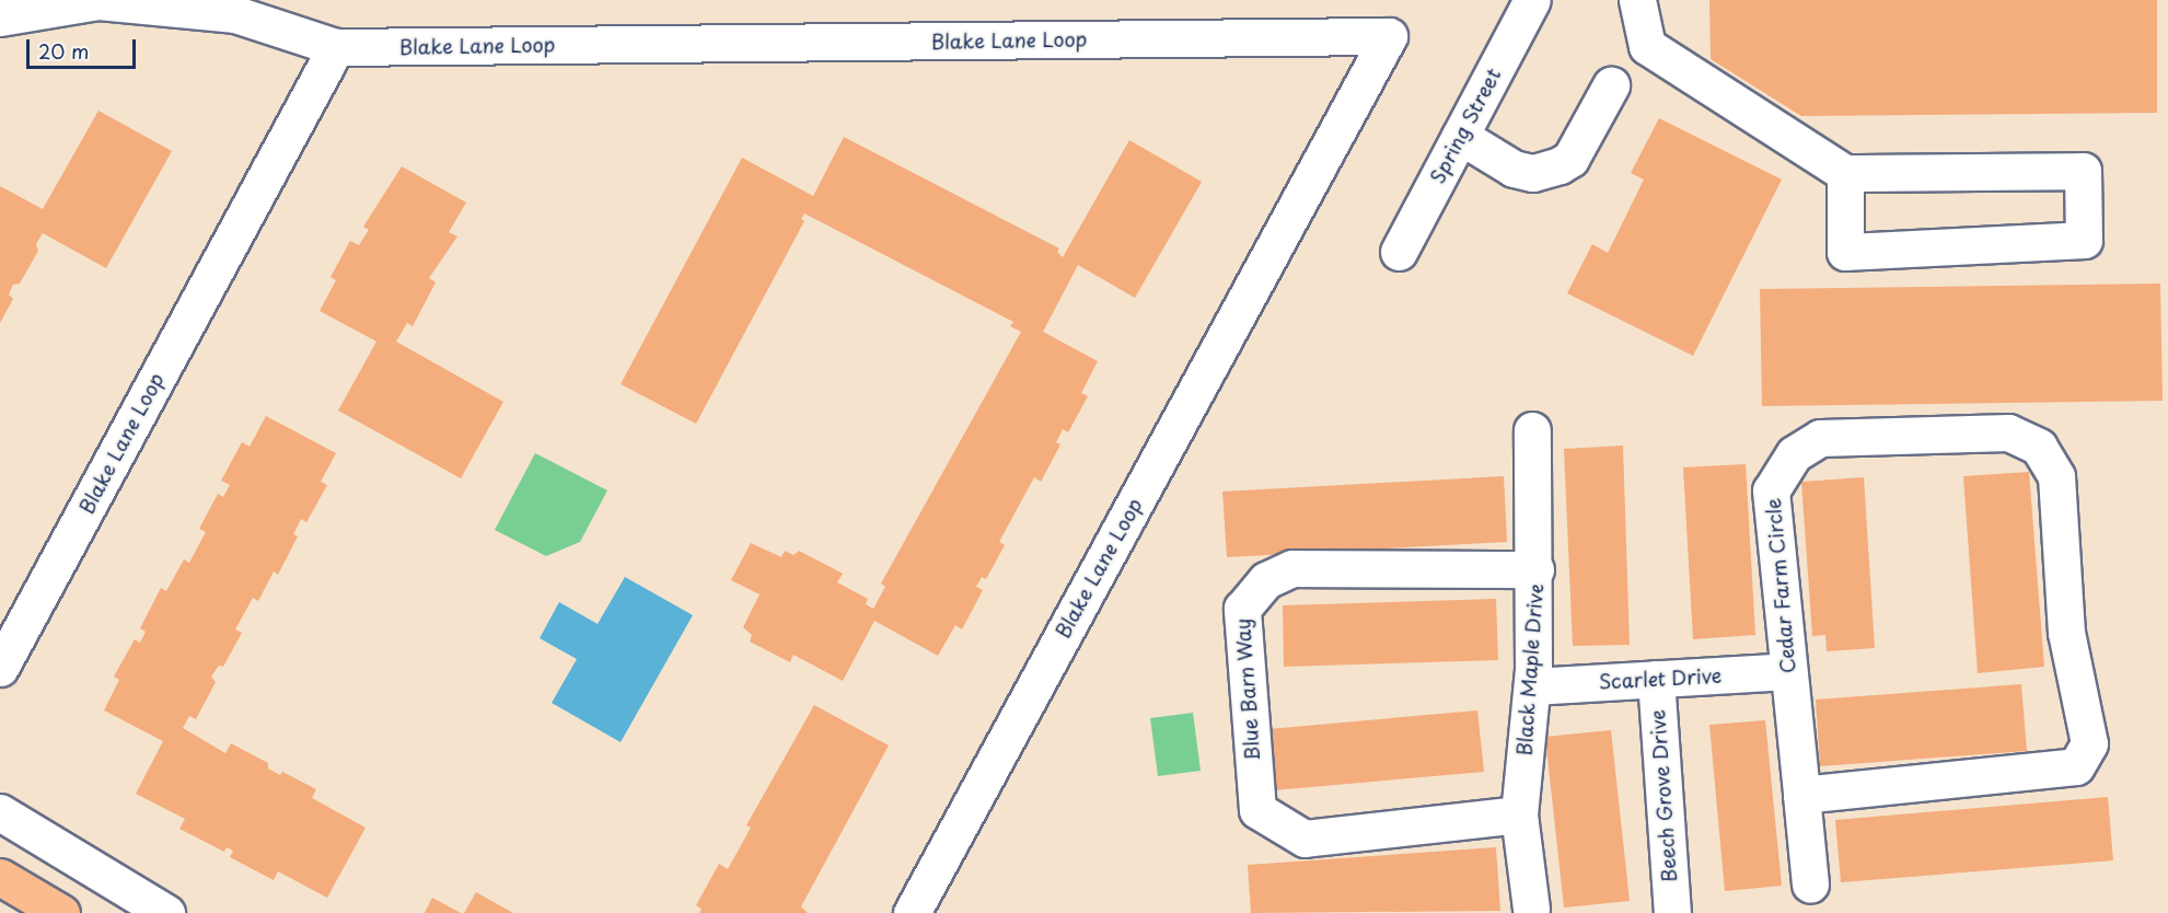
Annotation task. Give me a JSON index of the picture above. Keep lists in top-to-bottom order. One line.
{"streets":{"street":["Blake Lane Loop","Spring Street","Cedar Farm Circle","Black Maple Drive","Scarlet Drive","Blue Barn Way","Beech Grove Drive"]},"crossings":[["Cedar Farm Circle","Scarlet Drive"],["Black Maple Drive","Scarlet Drive"],["Black Maple Drive","Blue Barn Way"],["Scarlet Drive","Beech Grove Drive"]],"scale_bar":"20 m"}
